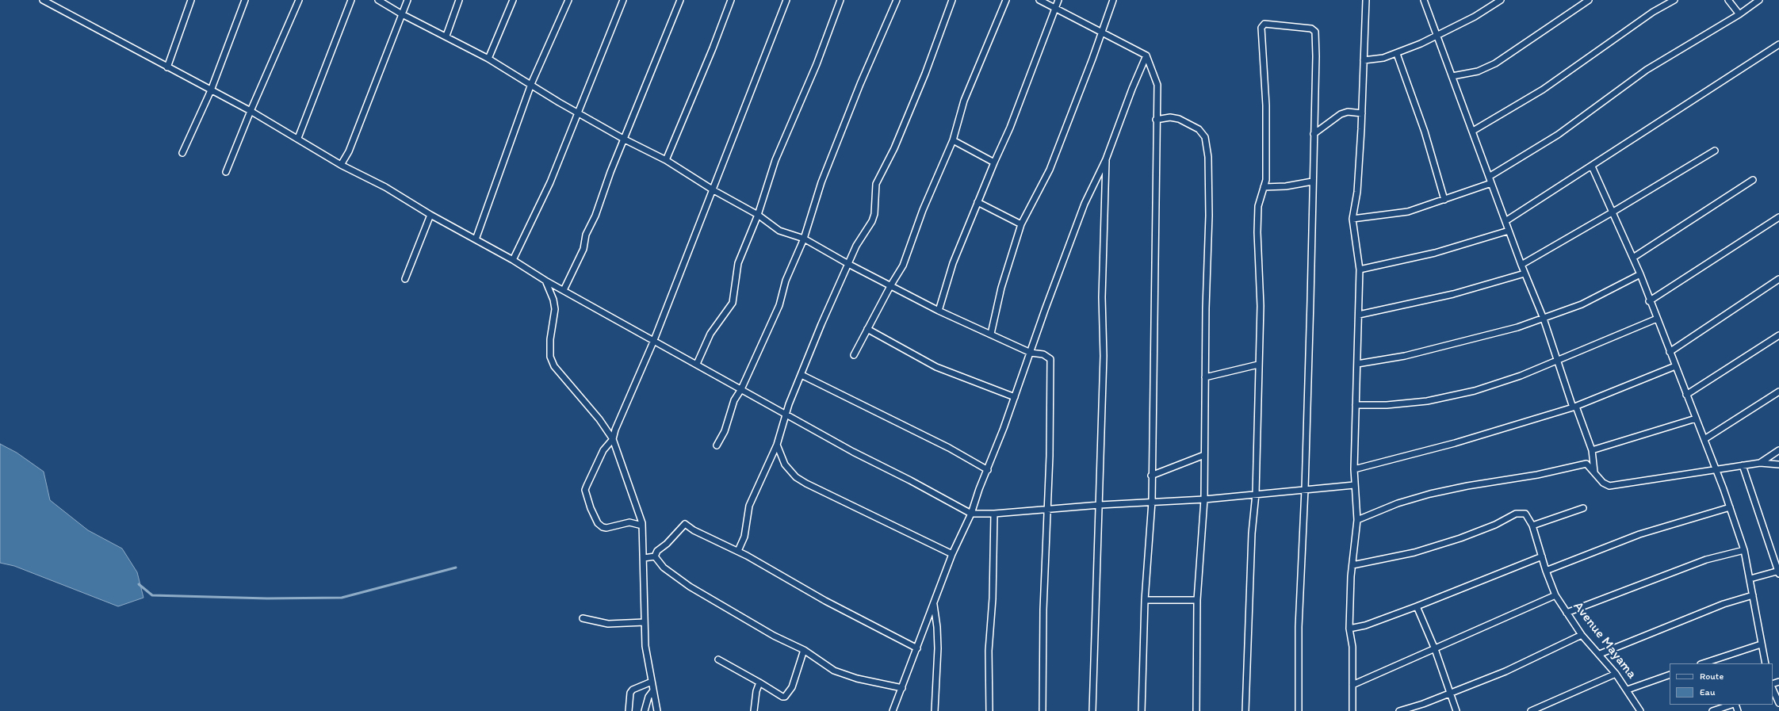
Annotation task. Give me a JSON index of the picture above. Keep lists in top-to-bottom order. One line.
{"streets":{"street":["Avenue Mayama"]},"legend":["Route","Eau"]}
